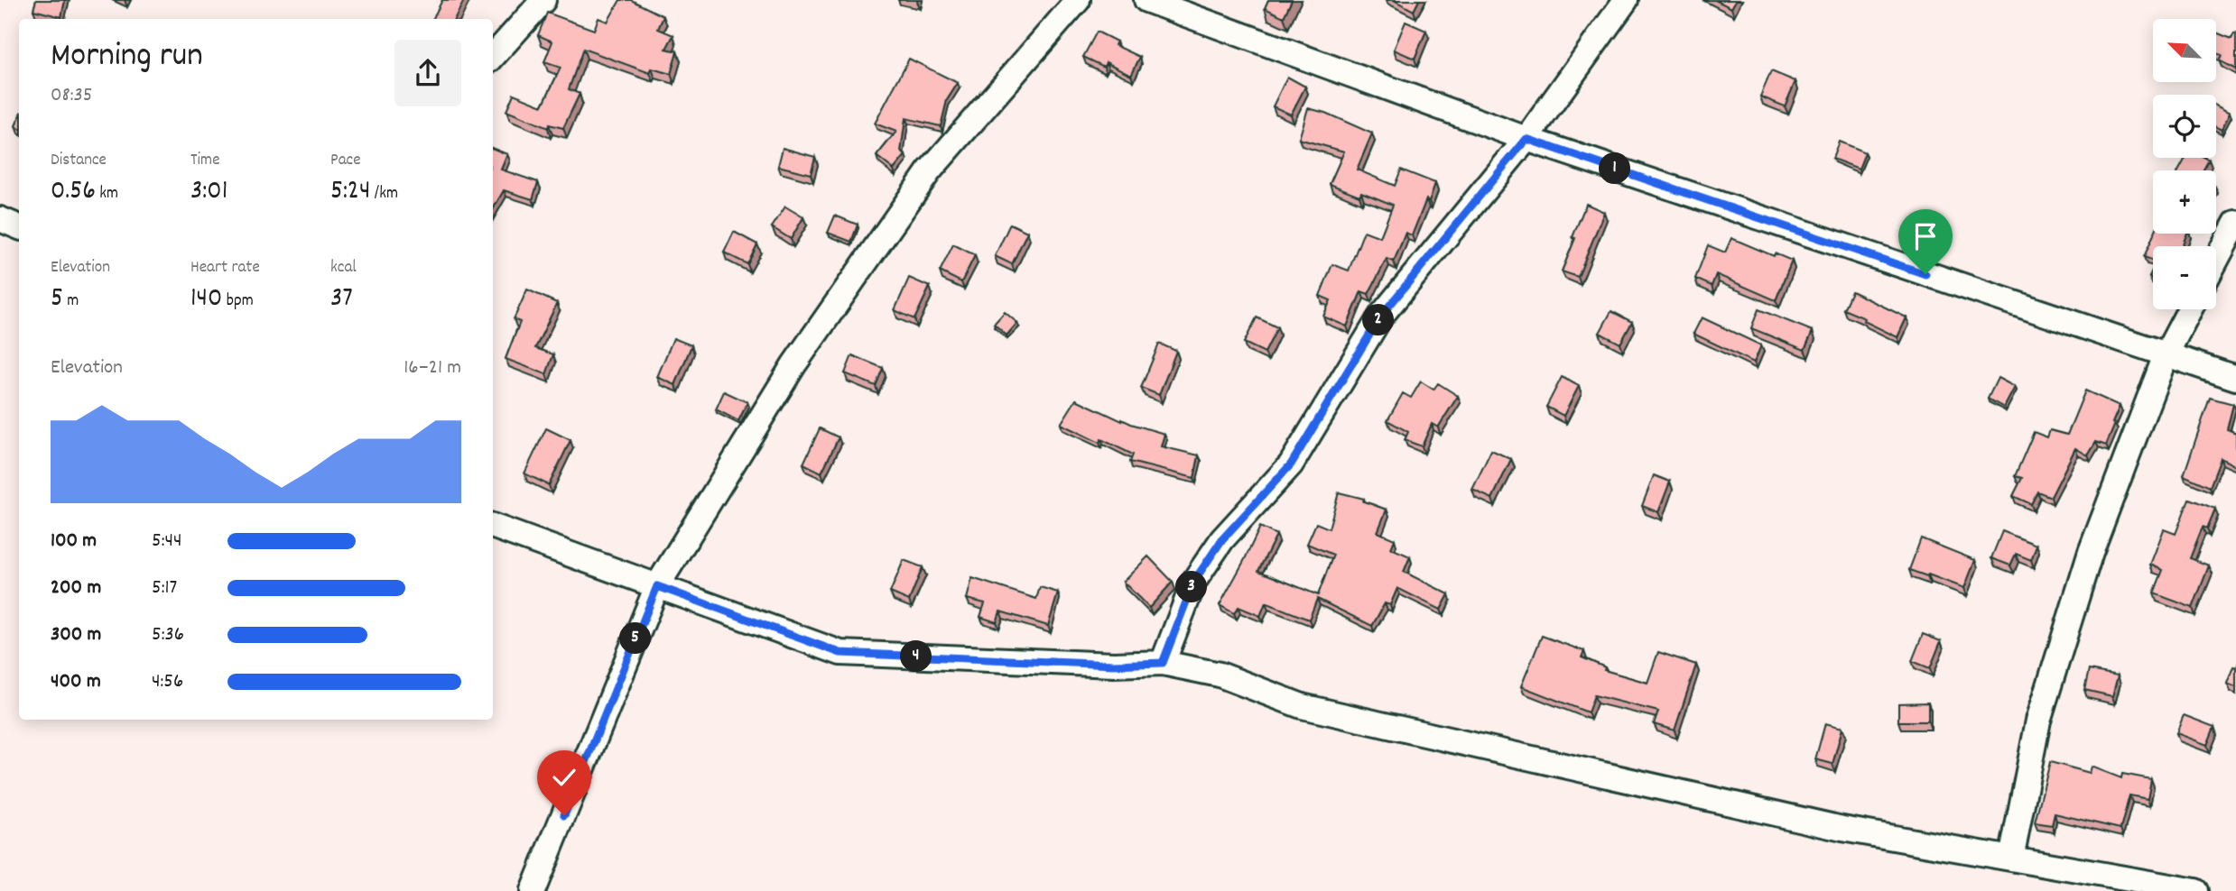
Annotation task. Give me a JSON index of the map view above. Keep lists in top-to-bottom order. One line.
{"north":"top left","page":{"map_buttons":["+","−"],"heading":["Morning run","08:35"],"stats":[["Distance","0.56 km"],["Time","3:01"],["Pace","5:24 /km"],["Elevation","5 m"],["Heart rate","140 bpm"],["kcal","37"]],"pins":["1","2","3","5","4"],"chart":["Elevation","16–21 m"],"list":[{"name":"100 m","note":"5:44"},{"name":"200 m","note":"5:17"},{"name":"300 m","note":"5:36"},{"name":"400 m","note":"4:56"}]}}
